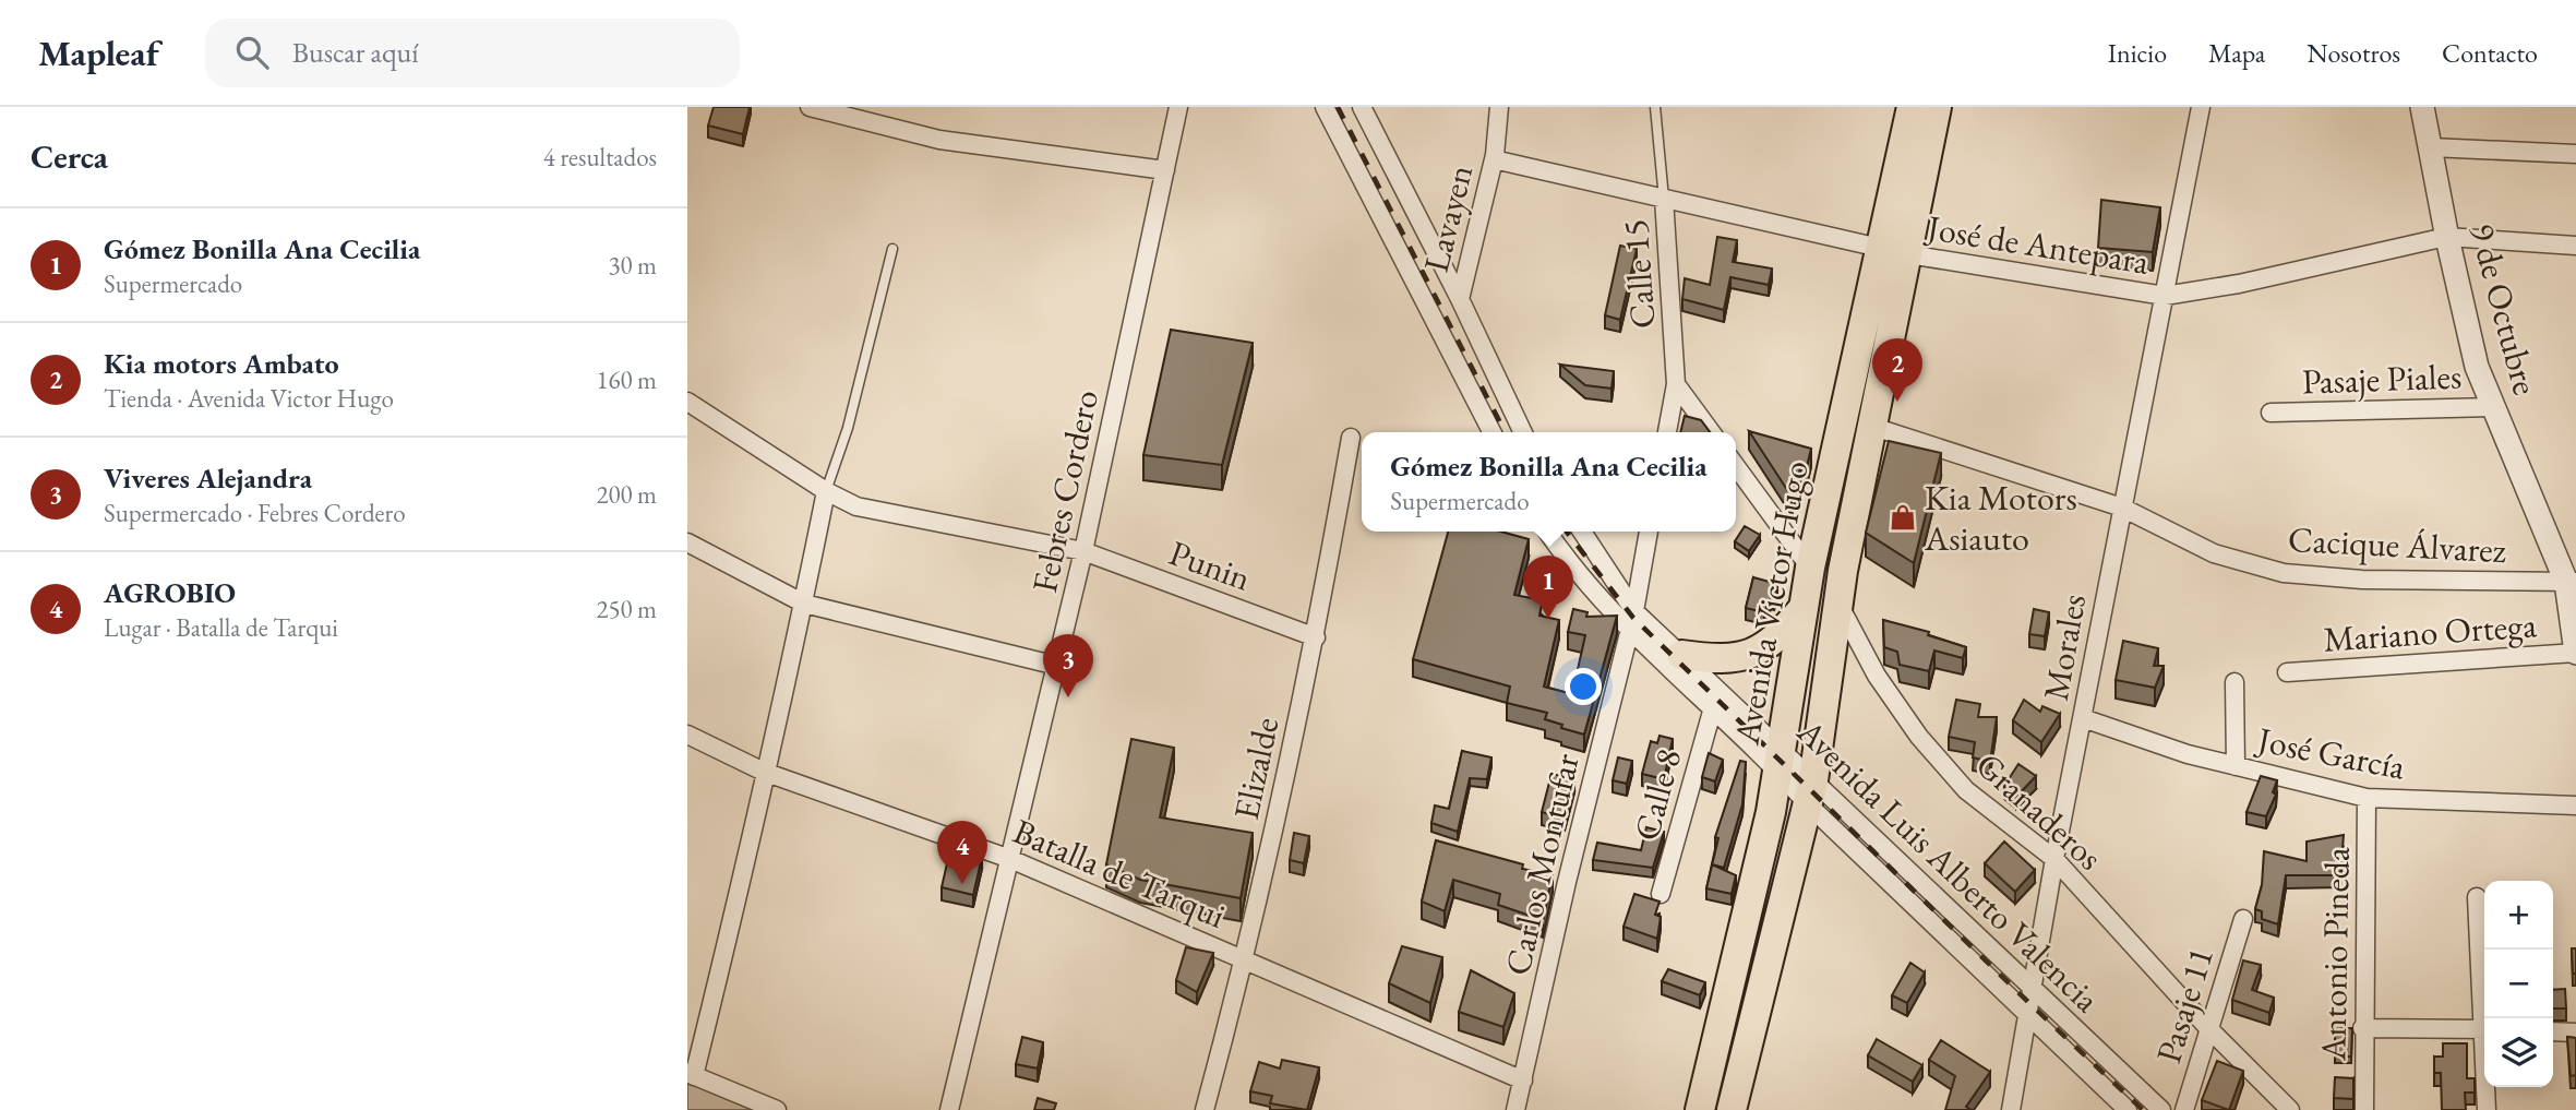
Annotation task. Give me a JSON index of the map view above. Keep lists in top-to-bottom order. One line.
{"streets":{"main road":["Avenida Victor Hugo"],"street":["Lavayen","José de Antepara","Calle 15","9 de Octubre","Pasaje Piales","Febres Cordero","Cacique Álvarez","Punin","Mariano Ortega","Morales","José García","Elizalde","Calle 8","Granaderos","Carlos Montufar","Avenida Luis Alberto Valencia","Batalla de Tarqui","Antonio Pineda","Pasaje 11"]},"crossings":[["Lavayen","José de Antepara"],["José de Antepara","Calle 15"],["José de Antepara","9 de Octubre"],["José de Antepara","Avenida Victor Hugo"],["José de Antepara","Morales"],["9 de Octubre","Pasaje Piales"],["9 de Octubre","Cacique Álvarez"],["9 de Octubre","Mariano Ortega"],["Febres Cordero","Punin"],["Febres Cordero","Batalla de Tarqui"],["Cacique Álvarez","Avenida Victor Hugo"],["Cacique Álvarez","Morales"],["Punin","Elizalde"],["Avenida Victor Hugo","Granaderos"],["Avenida Victor Hugo","Avenida Luis Alberto Valencia"],["Morales","José García"],["Morales","Granaderos"],["Morales","Avenida Luis Alberto Valencia"],["José García","Antonio Pineda"],["Elizalde","Batalla de Tarqui"],["Calle 8","Avenida Luis Alberto Valencia"],["Granaderos","Pasaje 11"],["Carlos Montufar","Avenida Luis Alberto Valencia"],["Carlos Montufar","Batalla de Tarqui"]],"places":{"shop":["Kia Motors Asiauto"]},"page":{"header":"Mapleaf","search":"Buscar aquí","nav":["Inicio","Mapa","Nosotros","Contacto"],"heading":["Cerca","4 resultados"],"list":[{"mark":"1","name":"Gómez Bonilla Ana Cecilia","note":"Supermercado","value":"30 m"},{"mark":"2","name":"Kia motors Ambato","note":"Tienda · Avenida Victor Hugo","value":"160 m"},{"mark":"3","name":"Viveres Alejandra","note":"Supermercado · Febres Cordero","value":"200 m"},{"mark":"4","name":"AGROBIO","note":"Lugar · Batalla de Tarqui","value":"250 m"}],"pins":["2","1","3","4"],"popup":["Gómez Bonilla Ana Cecilia","Supermercado"],"map_buttons":["+","−"]}}
